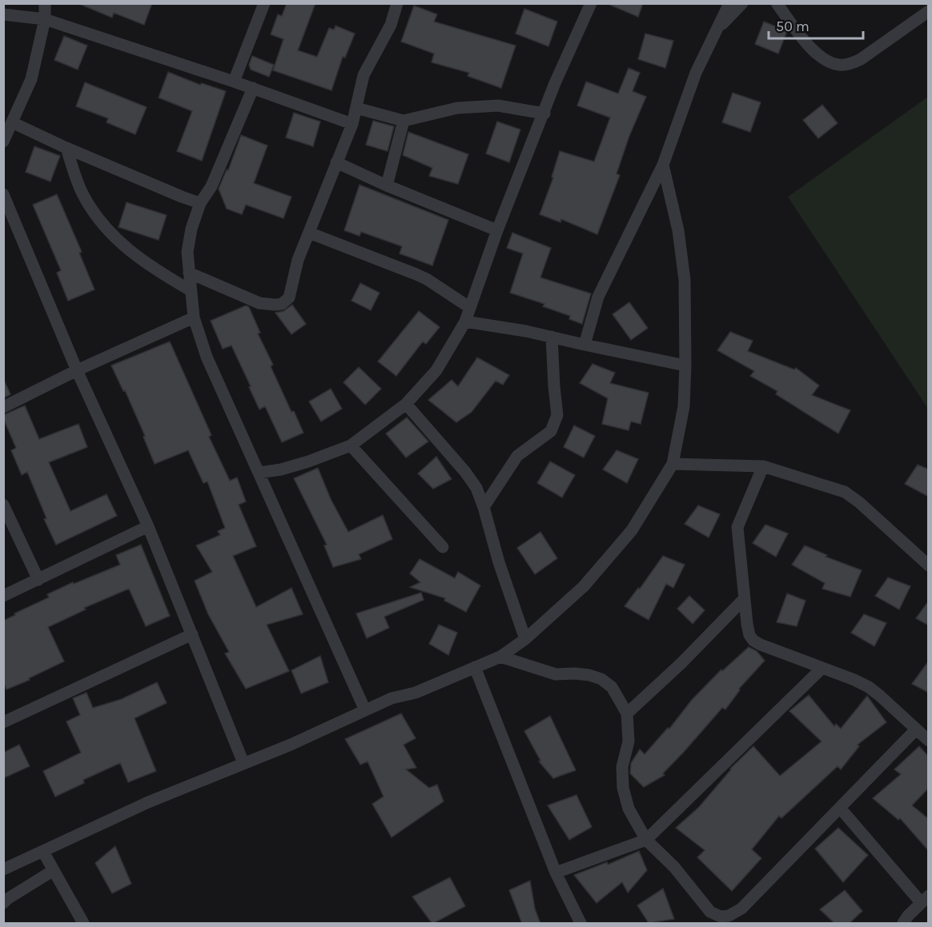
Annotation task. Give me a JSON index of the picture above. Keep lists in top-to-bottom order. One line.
{"scale_bar":"50 m"}
